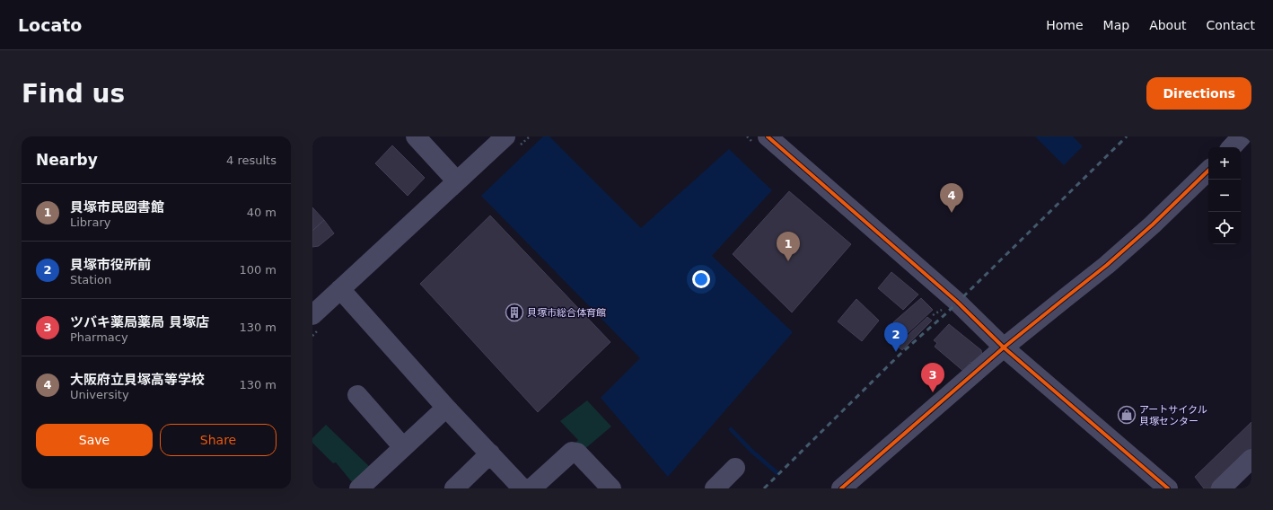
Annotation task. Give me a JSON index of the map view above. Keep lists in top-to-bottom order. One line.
{"places":{"building":["貝塚市総合体育館"],"shop":["アートサイクル 貝塚センター"]},"page":{"header":"Locato","nav":["Home","Map","About","Contact"],"buttons":["Directions",["Save","Share"]],"title":"Find us","heading":["Nearby","4 results"],"map_buttons":["+","−"],"list":[{"mark":"1","name":"貝塚市民図書館","note":"Library","value":"40 m"},{"mark":"2","name":"貝塚市役所前","note":"Station","value":"100 m"},{"mark":"3","name":"ツバキ薬局薬局 貝塚店","note":"Pharmacy","value":"130 m"},{"mark":"4","name":"大阪府立貝塚高等学校","note":"University","value":"130 m"}],"pins":["4","1","2","3"]}}
